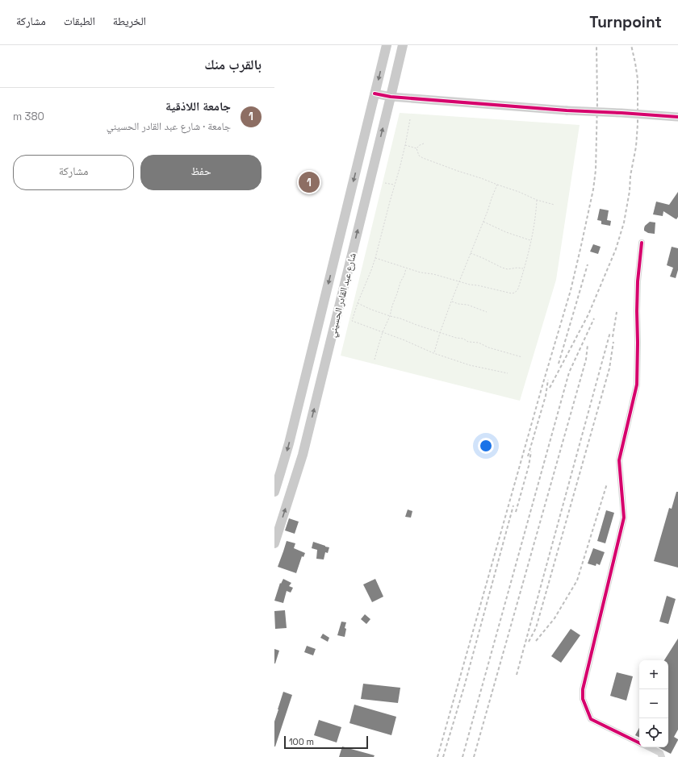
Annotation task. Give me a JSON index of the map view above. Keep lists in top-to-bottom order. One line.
{"streets":{"main road":["شارع عبد القادر الحسيني"]},"scale_bar":"100 m","page":{"header":"Turnpoint","nav":["الخريطة","الطبقات","مشاركة"],"heading":"بالقرب منك","list":[{"mark":"1","name":"جامعة اللاذقية","note":"جامعة · شارع عبد القادر الحسيني","value":"380 m"}],"buttons":["حفظ","مشاركة"],"pins":"1","map_buttons":["+","−"],"scale":"100 m"}}
